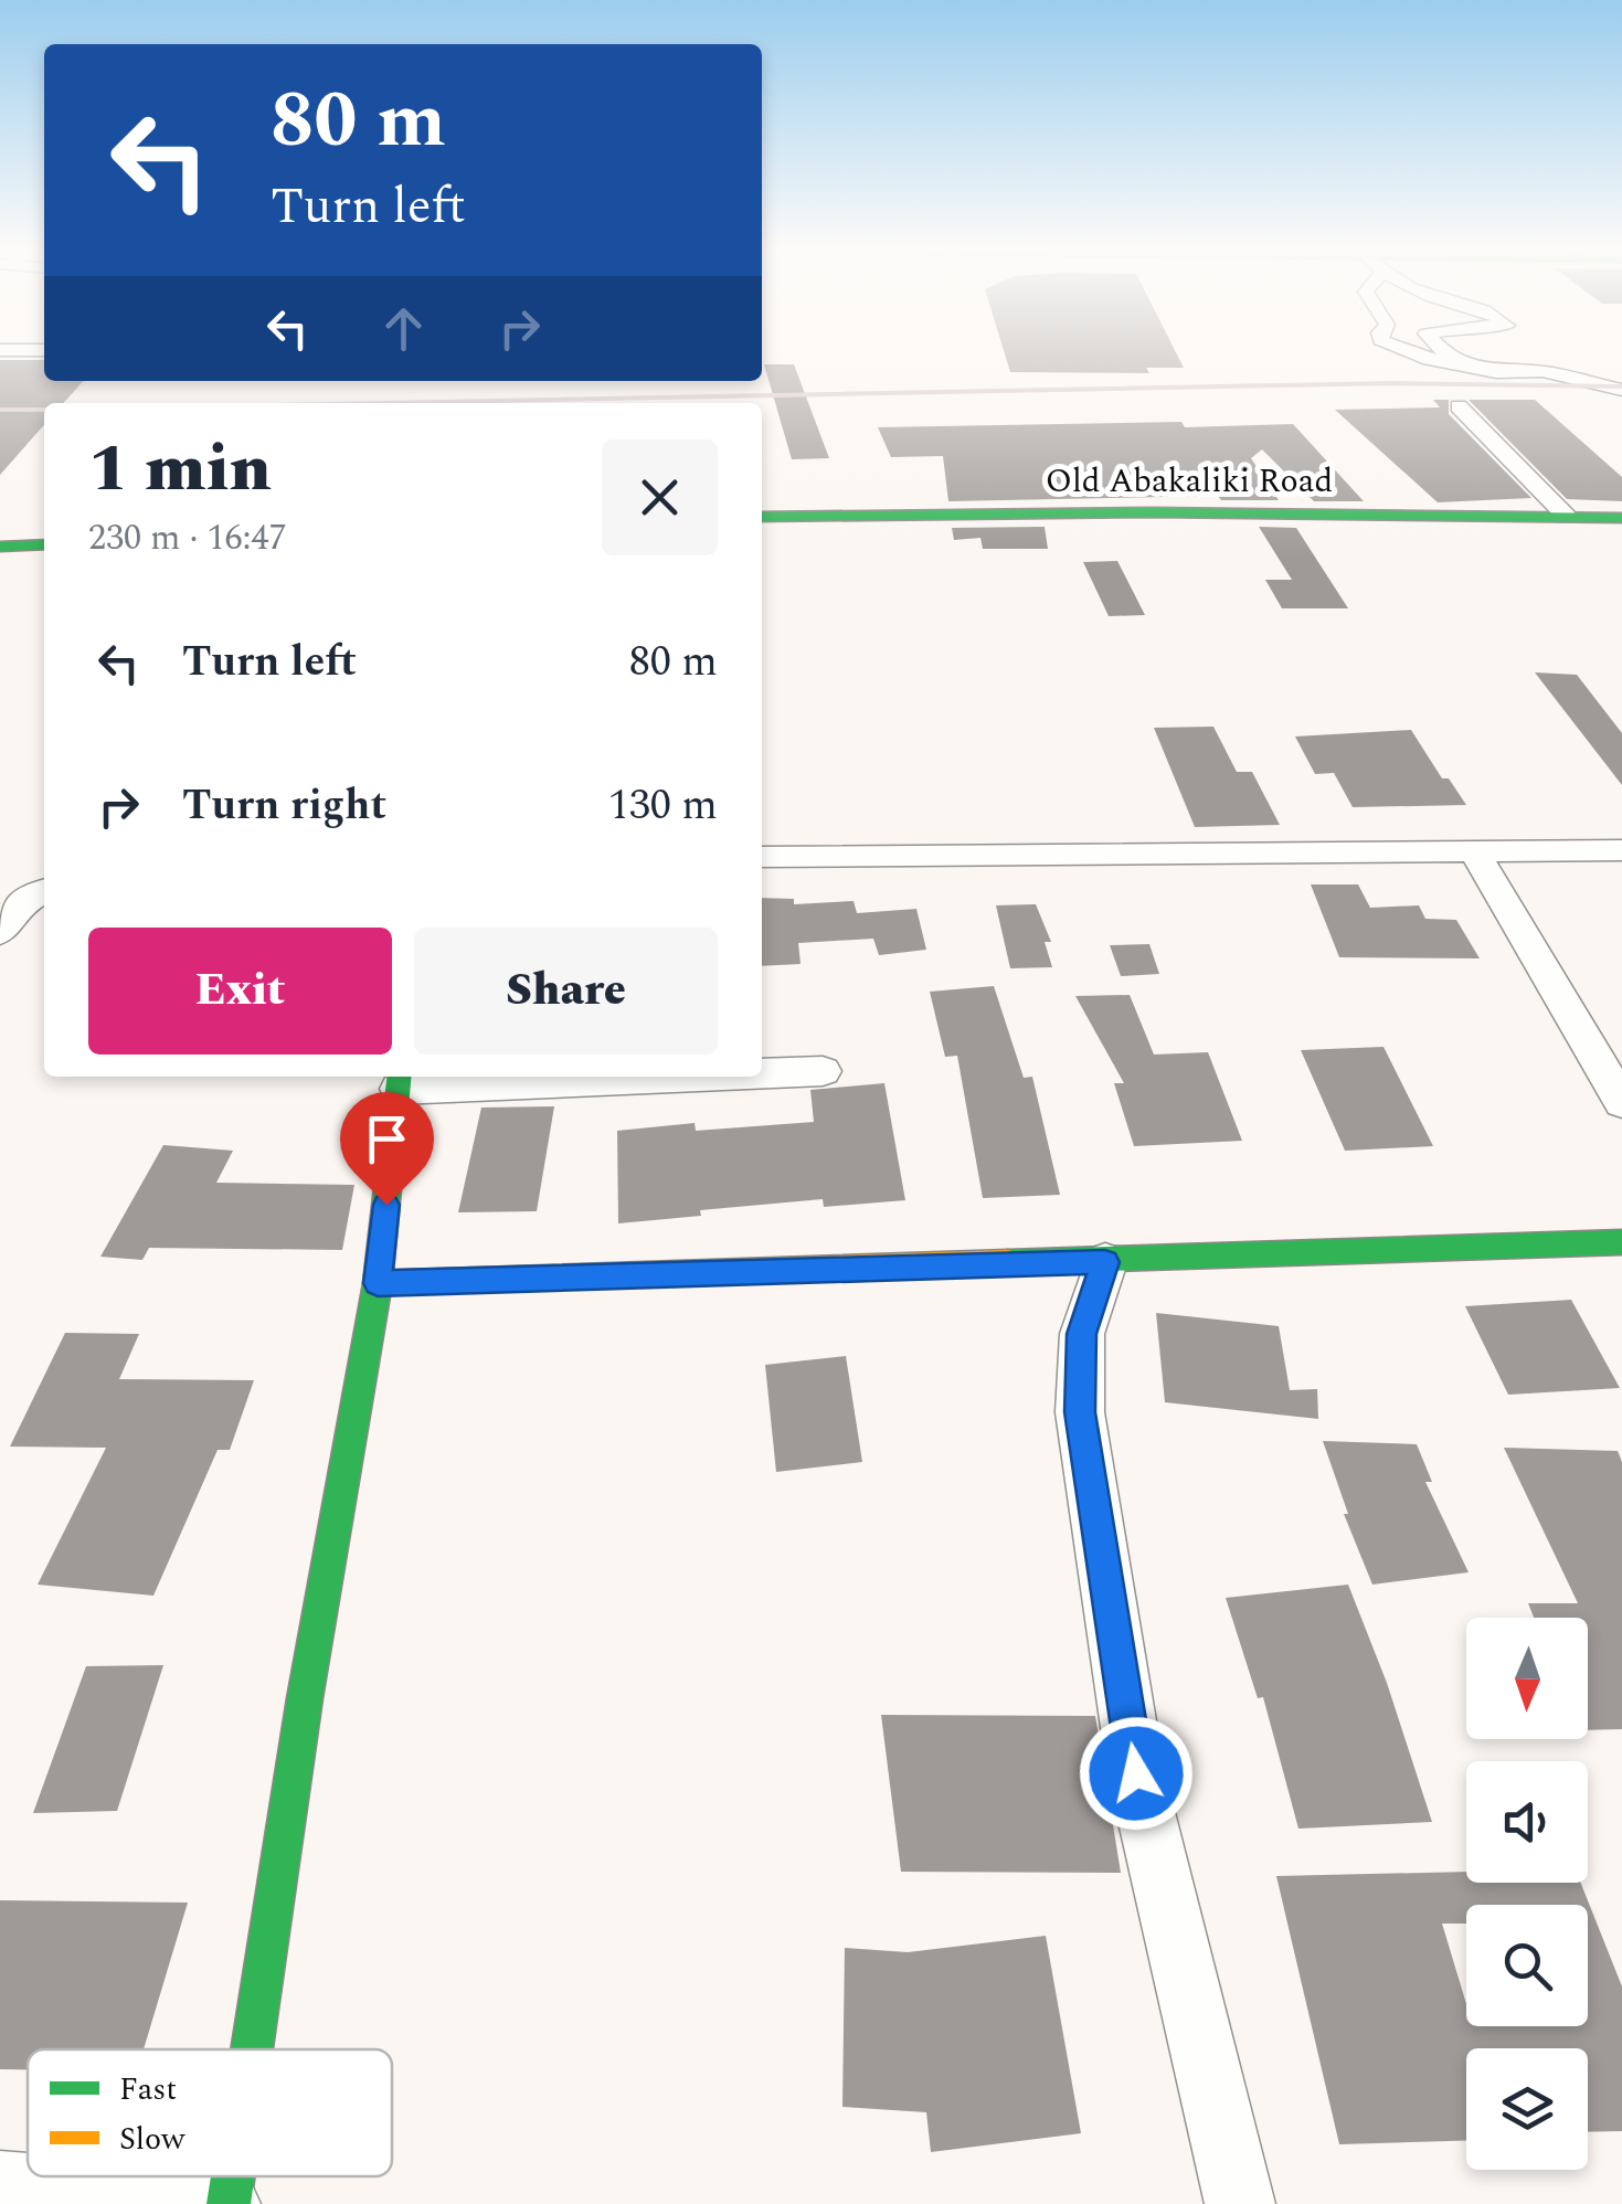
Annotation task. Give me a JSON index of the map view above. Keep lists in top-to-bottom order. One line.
{"streets":{"main road":["Old Abakaliki Road"]},"legend":["Fast","Slow"],"north":"bottom","page":{"turn":["80 m","Turn left"],"heading":["1 min","230 m · 16:47"],"list":[{"name":"Turn left","value":"80 m"},{"name":"Turn right","value":"130 m"}],"buttons":["Exit","Share"]}}
